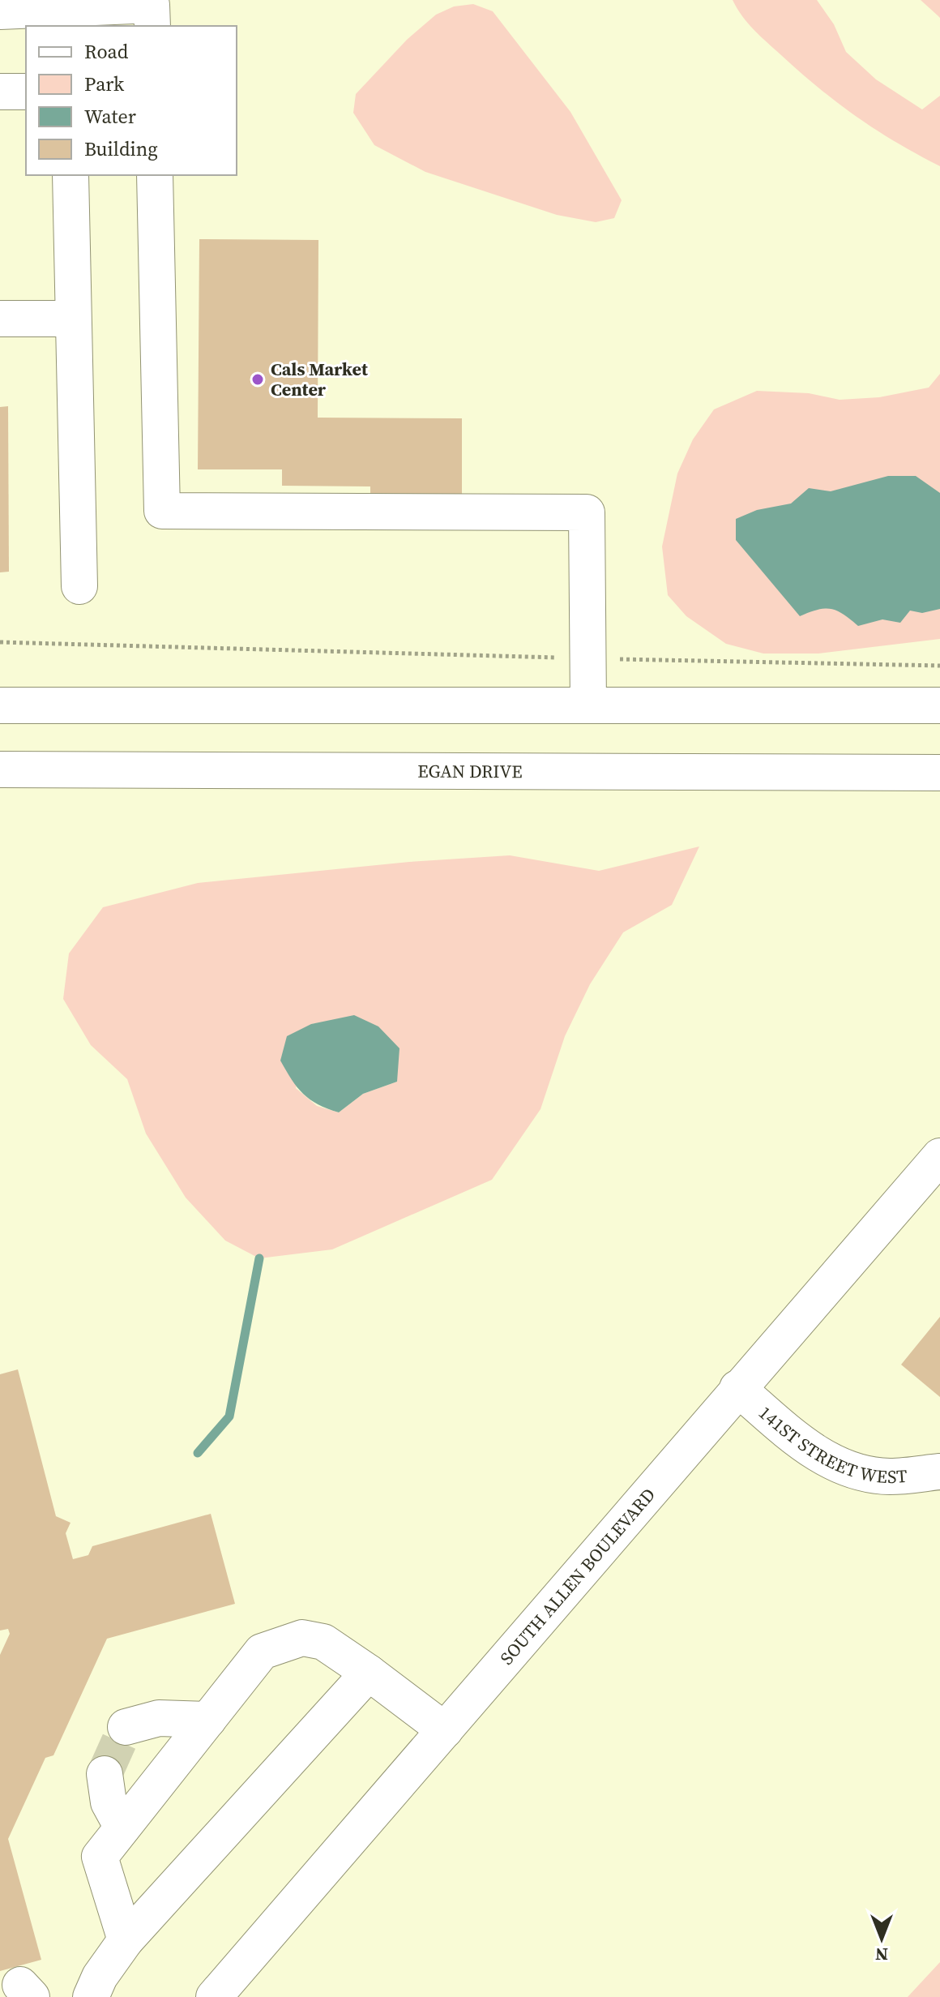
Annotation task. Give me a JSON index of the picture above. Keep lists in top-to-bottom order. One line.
{"streets":{"main road":["EGAN DRIVE","141ST STREET WEST","SOUTH ALLEN BOULEVARD"]},"crossings":[["141ST STREET WEST","SOUTH ALLEN BOULEVARD"]],"places":["Cals Market Center"],"legend":["Road","Park","Water","Building"],"north":"bottom"}
